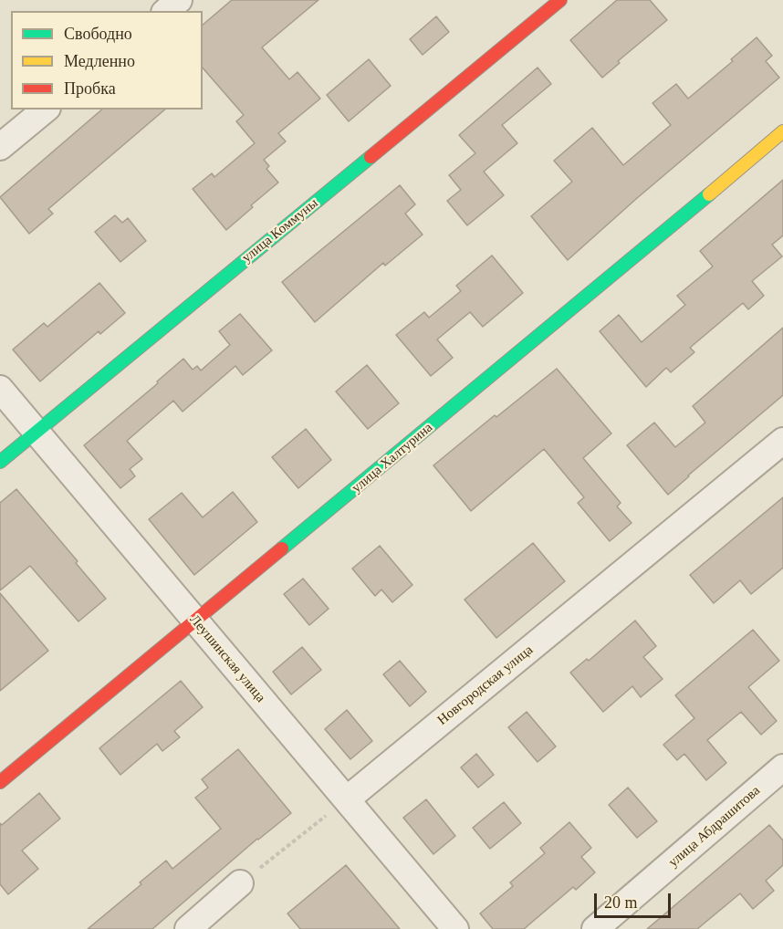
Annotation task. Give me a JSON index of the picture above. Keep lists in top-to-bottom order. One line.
{"streets":{"street":["улица Коммуны","улица Халтурина","Леушинская улица","Новгородская улица","улица Абдрашитова"]},"crossings":[["улица Коммуны","Леушинская улица"],["улица Халтурина","Леушинская улица"],["Леушинская улица","Новгородская улица"]],"legend":["Свободно","Медленно","Пробка"],"scale_bar":"20 m"}
